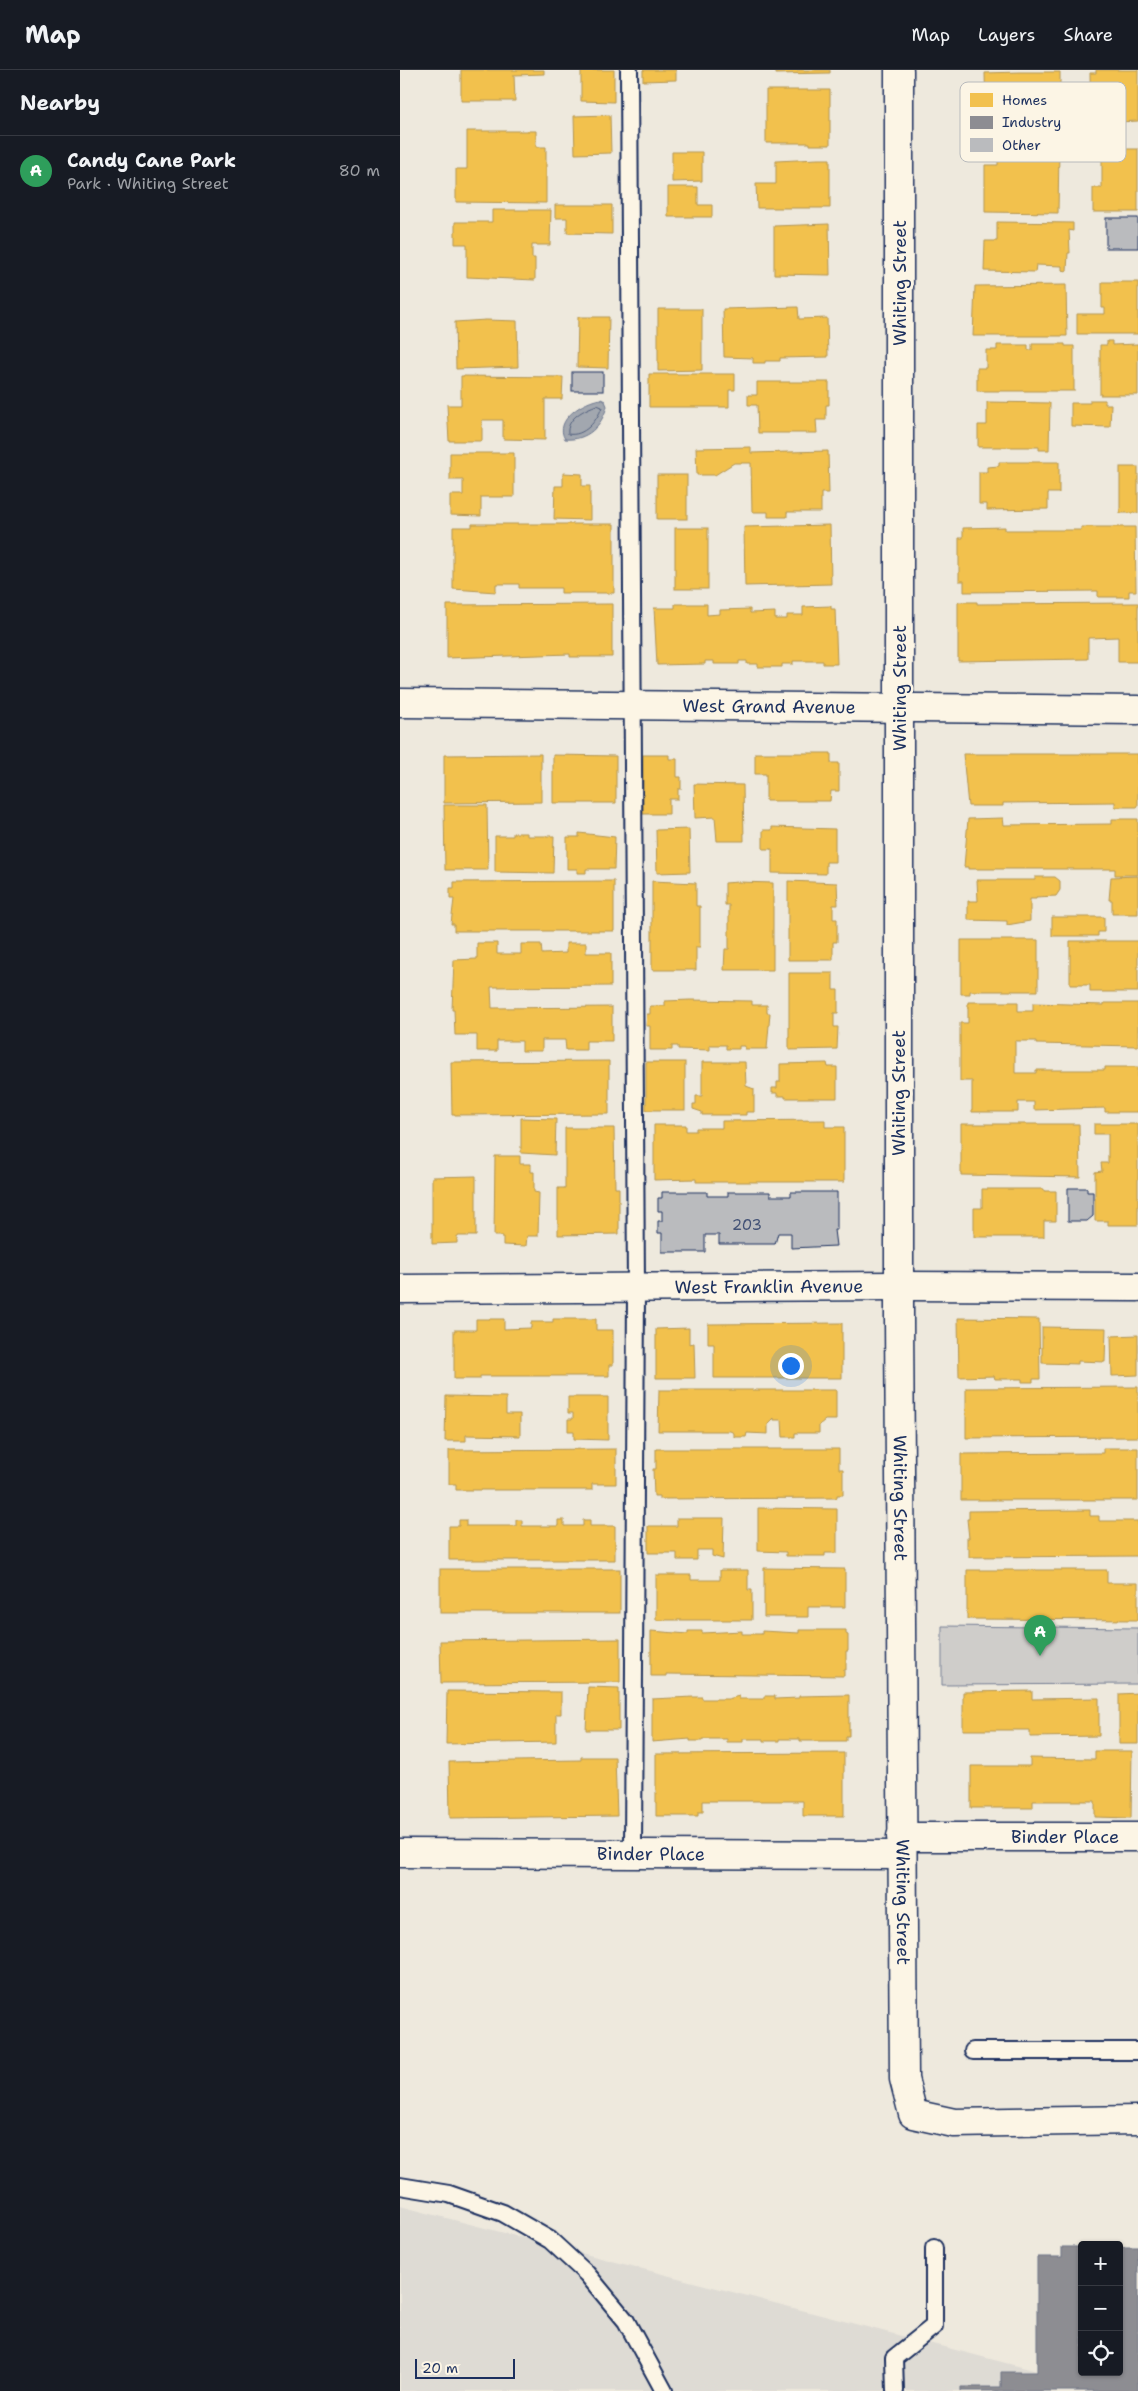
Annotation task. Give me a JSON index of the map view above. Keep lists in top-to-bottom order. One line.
{"streets":{"street":["Whiting Street","West Grand Avenue","West Franklin Avenue","Binder Place"]},"crossings":[["Whiting Street","West Grand Avenue"],["Whiting Street","West Franklin Avenue"],["Whiting Street","Binder Place"]],"house_numbers":["203"],"legend":["Homes","Industry","Other"],"scale_bar":"20 m","page":{"header":"Map","nav":["Map","Layers","Share"],"heading":"Nearby","list":[{"mark":"A","name":"Candy Cane Park","note":"Park · Whiting Street","value":"80 m"}],"pins":"A","map_buttons":["+","−"],"scale":"20 m"}}
